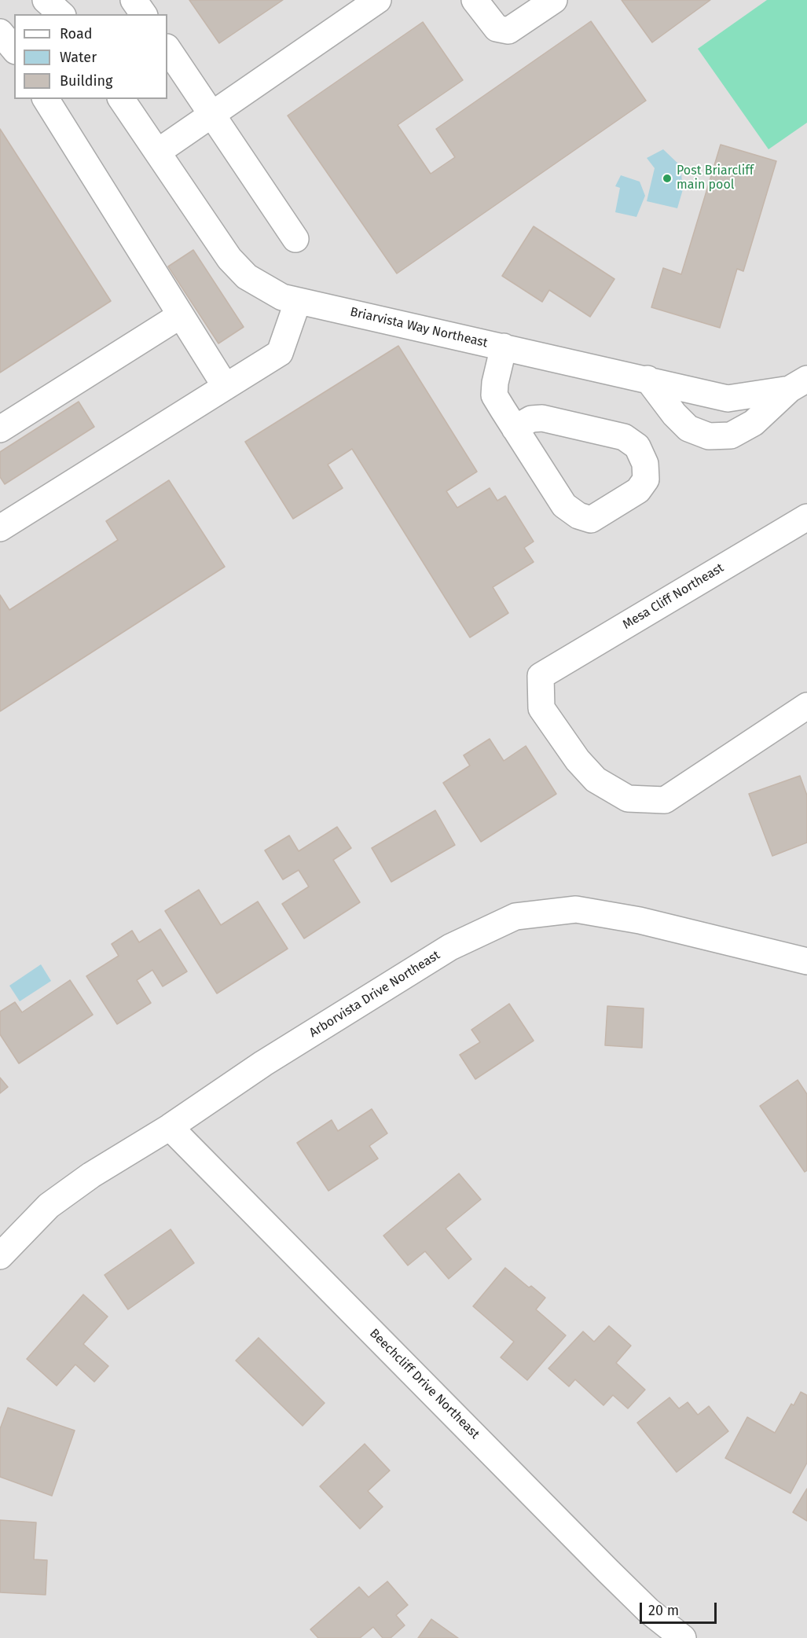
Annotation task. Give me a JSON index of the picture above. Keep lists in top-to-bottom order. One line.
{"streets":{"street":["Briarvista Way Northeast","Mesa Cliff Northeast","Arborvista Drive Northeast","Beechcliff Drive Northeast"]},"crossings":[["Arborvista Drive Northeast","Beechcliff Drive Northeast"]],"places":["Post Briarcliff main pool"],"legend":["Road","Water","Building"],"scale_bar":"20 m"}
